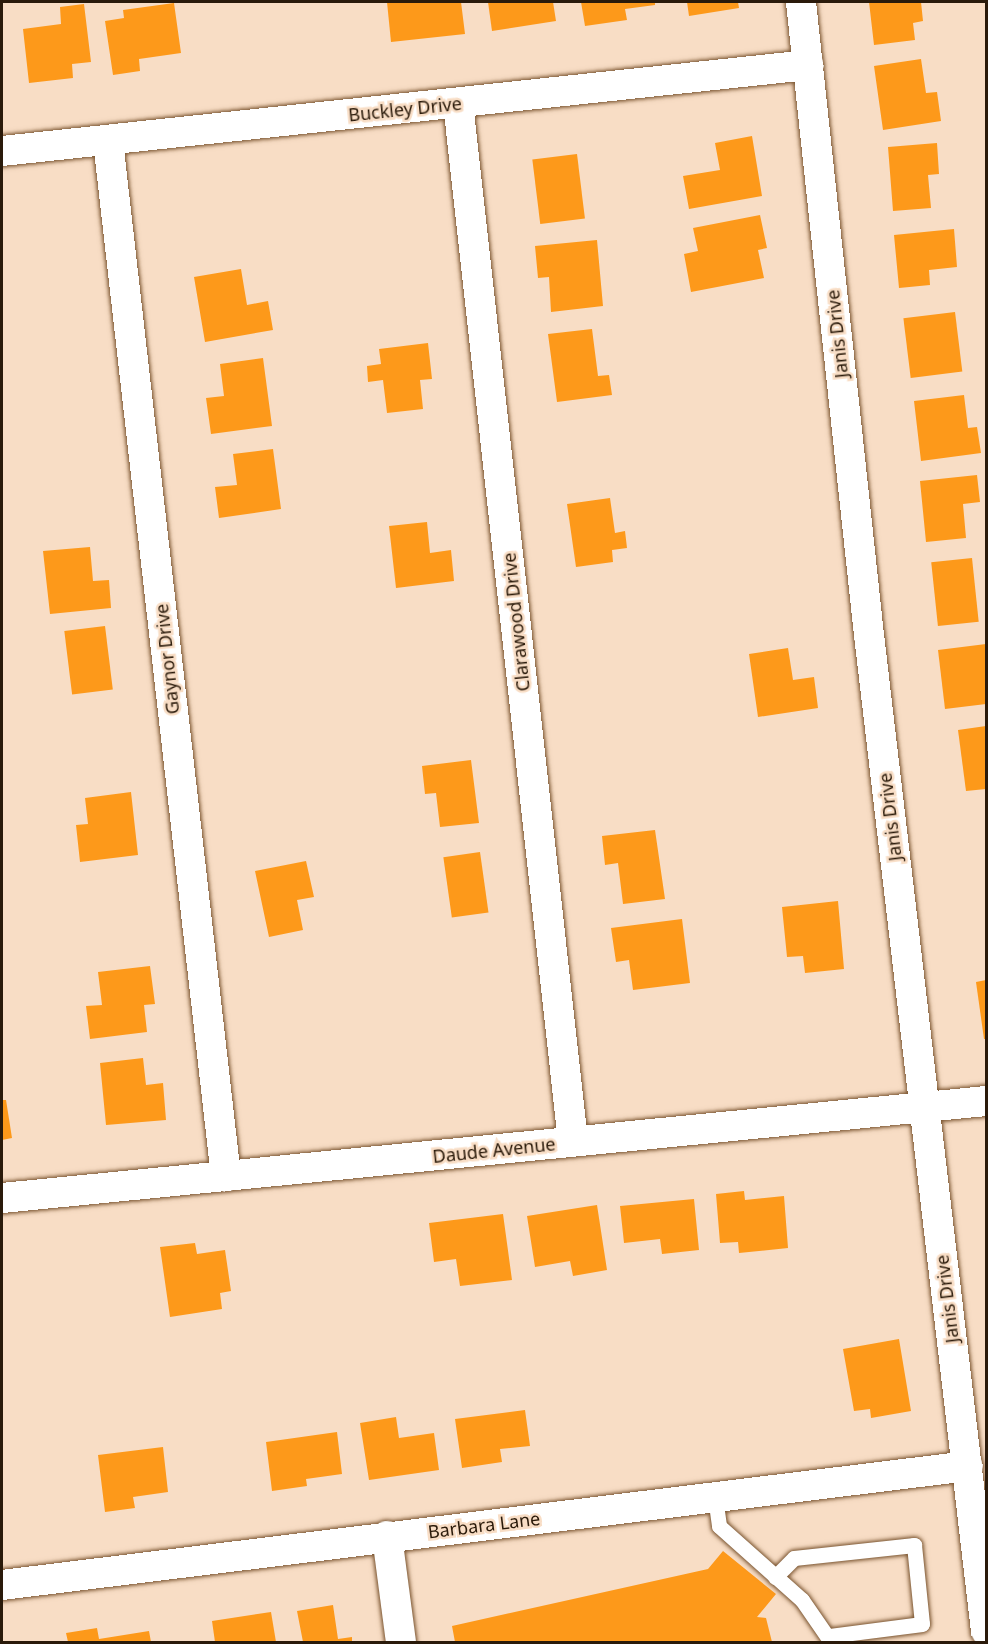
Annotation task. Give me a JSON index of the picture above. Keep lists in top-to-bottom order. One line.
{"streets":{"street":["Buckley Drive","Janis Drive","Clarawood Drive","Gaynor Drive","Daude Avenue","Barbara Lane"]},"crossings":[["Buckley Drive","Janis Drive"],["Buckley Drive","Clarawood Drive"],["Buckley Drive","Gaynor Drive"],["Janis Drive","Daude Avenue"],["Janis Drive","Barbara Lane"],["Clarawood Drive","Daude Avenue"],["Gaynor Drive","Daude Avenue"]]}
